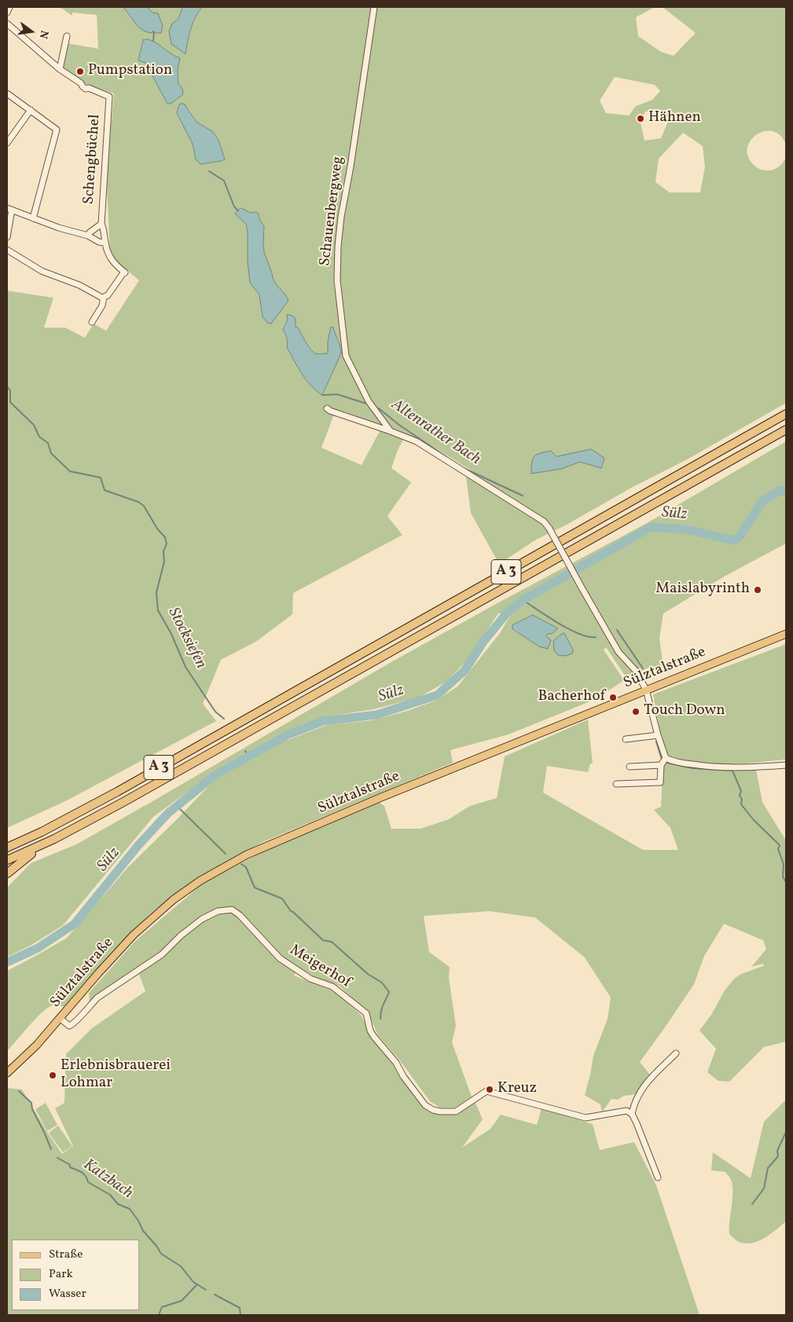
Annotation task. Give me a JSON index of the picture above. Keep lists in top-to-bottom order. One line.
{"streets":{"highway":["A 3"],"main road":["Sülztalstraße"],"street":["Schengbüchel","Schauenbergweg","Meigerhof"]},"crossings":[["Sülztalstraße","Meigerhof"]],"water":["Altenrather Bach","Sülz","Stocksiefen","Katzbach"],"places":["Pumpstation","Hähnen","Maislabyrinth","Bacherhof","Touch Down","Erlebnisbrauerei Lohmar","Kreuz"],"legend":["Straße","Park","Wasser"],"north":"right"}
